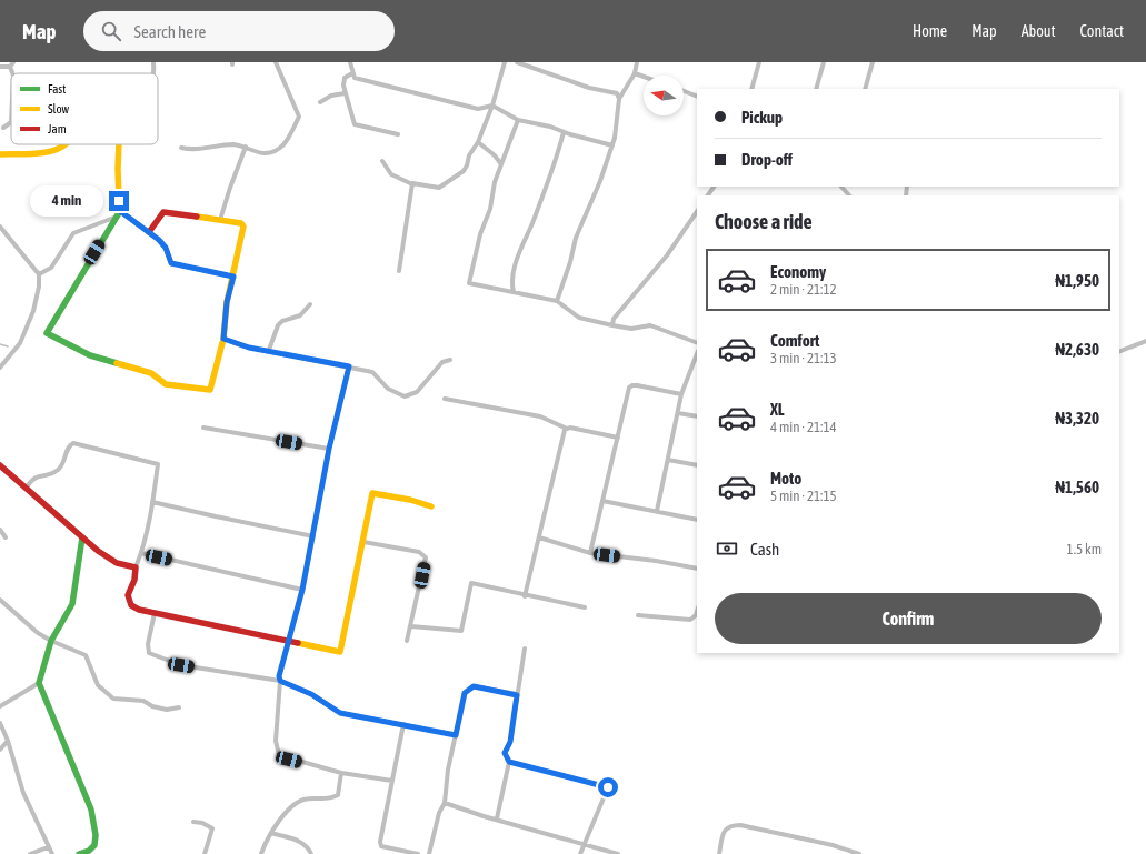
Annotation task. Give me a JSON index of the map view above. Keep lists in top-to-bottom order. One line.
{"legend":["Fast","Slow","Jam"],"north":"left","page":{"header":"Map","search":"Search here","nav":["Home","Map","About","Contact"],"banner":["Pickup","Drop-off"],"bubble":"4 min","heading":"Choose a ride","list":[{"name":"Economy","note":"2 min · 21:12","value":"₦1,950"},{"name":"Comfort","note":"3 min · 21:13","value":"₦2,630"},{"name":"XL","note":"4 min · 21:14","value":"₦3,320"},{"name":"Moto","note":"5 min · 21:15","value":"₦1,560"}],"pay":["Cash","1.5 km"],"buttons":"Confirm"}}
